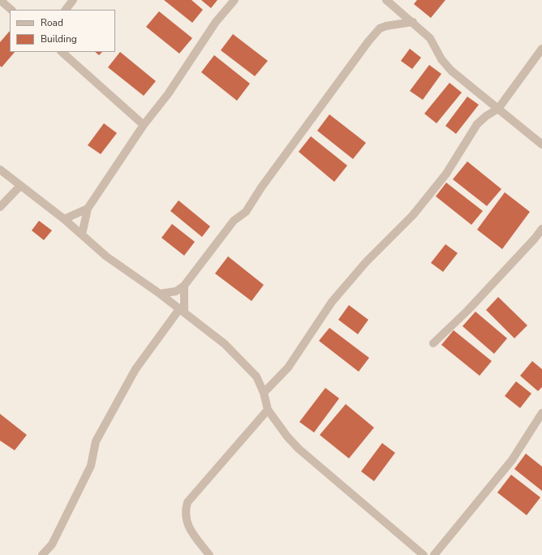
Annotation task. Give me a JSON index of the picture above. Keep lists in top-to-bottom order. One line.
{"legend":["Road","Building"]}
